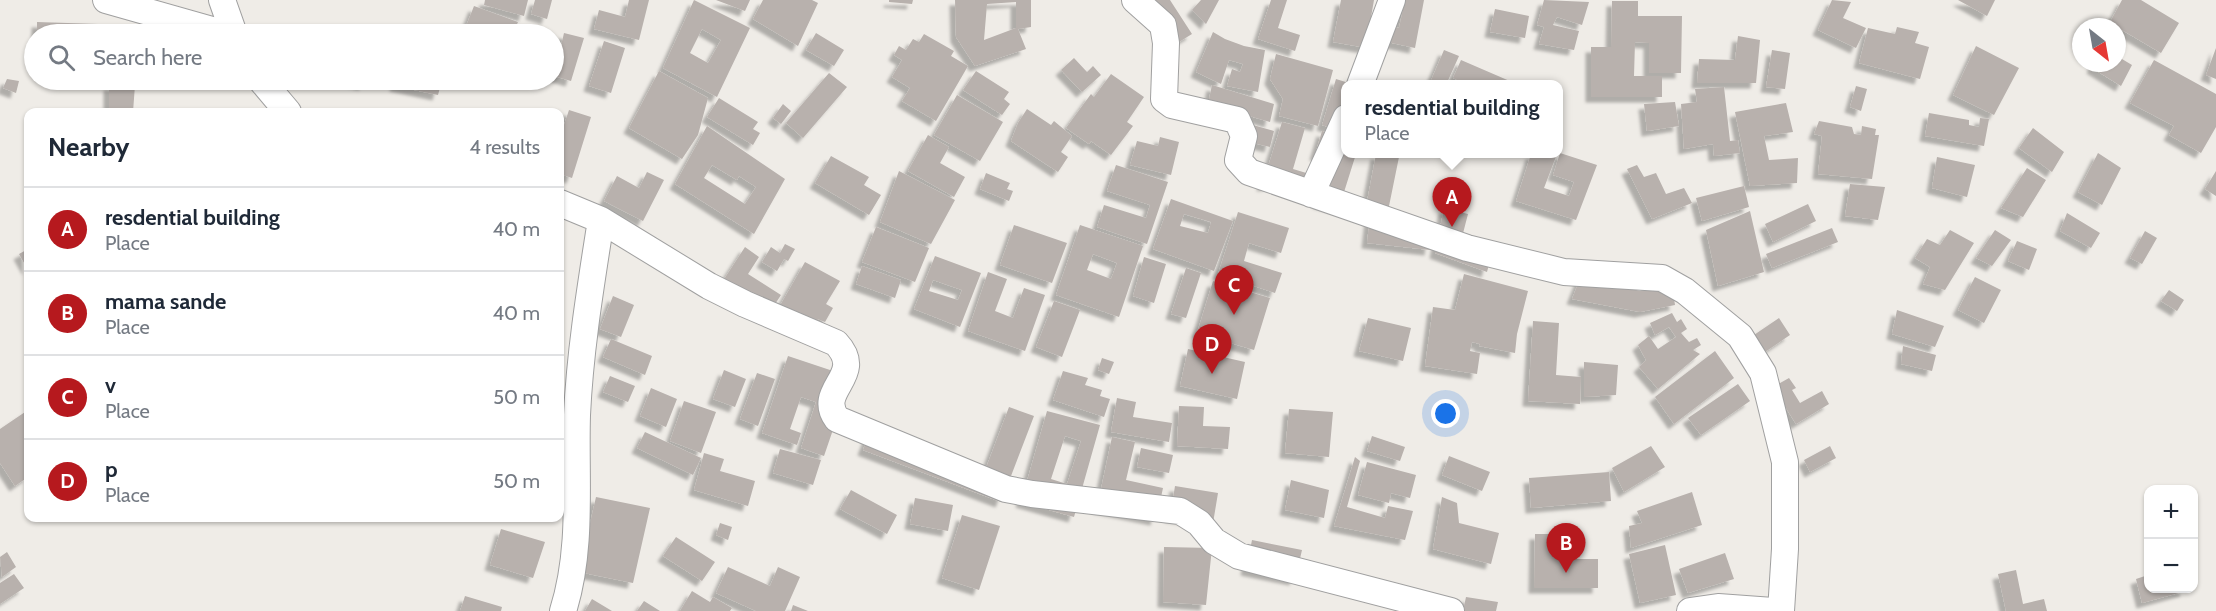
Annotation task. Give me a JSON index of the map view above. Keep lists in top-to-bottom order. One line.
{"north":"bottom right","page":{"search":"Search here","popup":["resdential building","Place"],"heading":["Nearby","4 results"],"pins":["A","C","D","B"],"list":[{"mark":"A","name":"resdential building","note":"Place","value":"40 m"},{"mark":"B","name":"mama sande","note":"Place","value":"40 m"},{"mark":"C","name":"v","note":"Place","value":"50 m"},{"mark":"D","name":"p","note":"Place","value":"50 m"}],"map_buttons":["+","−"]}}
